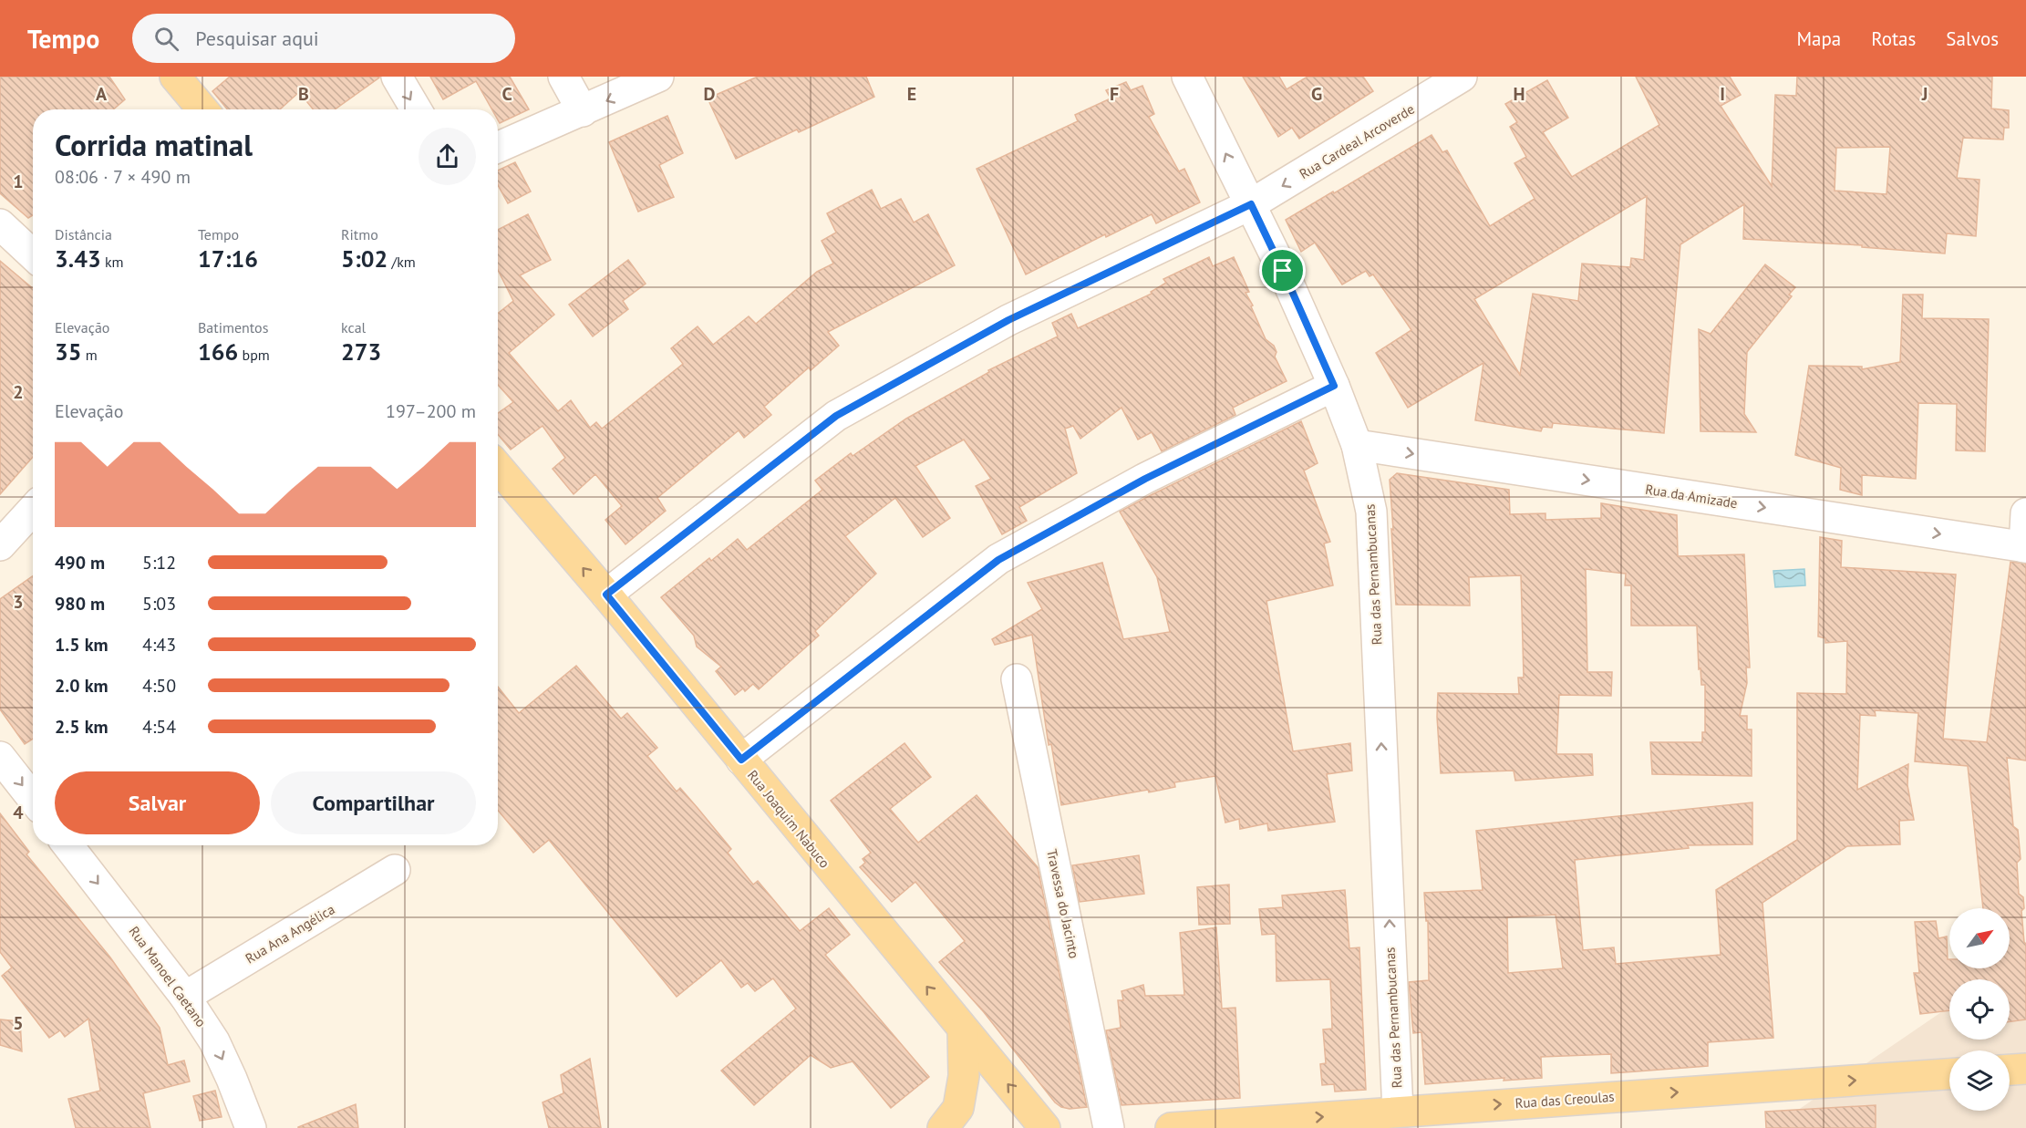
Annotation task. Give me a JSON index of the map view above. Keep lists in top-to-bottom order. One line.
{"streets":{"main road":["Rua Joaquim Nabuco","Rua das Creoulas"],"street":["Rua Cardeal Arcoverde","Rua da Amizade","Rua das Pernambucanas","Travessa do Jacinto","Rua Ana Angélica","Rua Manoel Caetano"]},"crossings":[["Rua Cardeal Arcoverde","Rua das Pernambucanas"],["Rua Cardeal Arcoverde","Rua Joaquim Nabuco"],["Rua da Amizade","Rua das Pernambucanas"],["Rua das Pernambucanas","Rua das Creoulas"],["Rua Ana Angélica","Rua Manoel Caetano"]],"one_way":["Rua da Amizade","Rua das Pernambucanas","Rua Joaquim Nabuco","Rua Manoel Caetano","Rua das Creoulas"],"north":"top right","page":{"header":"Tempo","search":"Pesquisar aqui","nav":["Mapa","Rotas","Salvos"],"heading":["Corrida matinal","08:06 · 7 × 490 m"],"stats":[["Distância","3.43 km"],["Tempo","17:16"],["Ritmo","5:02 /km"],["Elevação","35 m"],["Batimentos","166 bpm"],["kcal","273"]],"chart":["Elevação","197–200 m"],"list":[{"name":"490 m","note":"5:12"},{"name":"980 m","note":"5:03"},{"name":"1.5 km","note":"4:43"},{"name":"2.0 km","note":"4:50"},{"name":"2.5 km","note":"4:54"}],"buttons":["Salvar","Compartilhar"]},"grid":{"columns":["A","B","C","D","E","F","G","H","I","J"],"rows":["1","2","3","4","5"]}}
